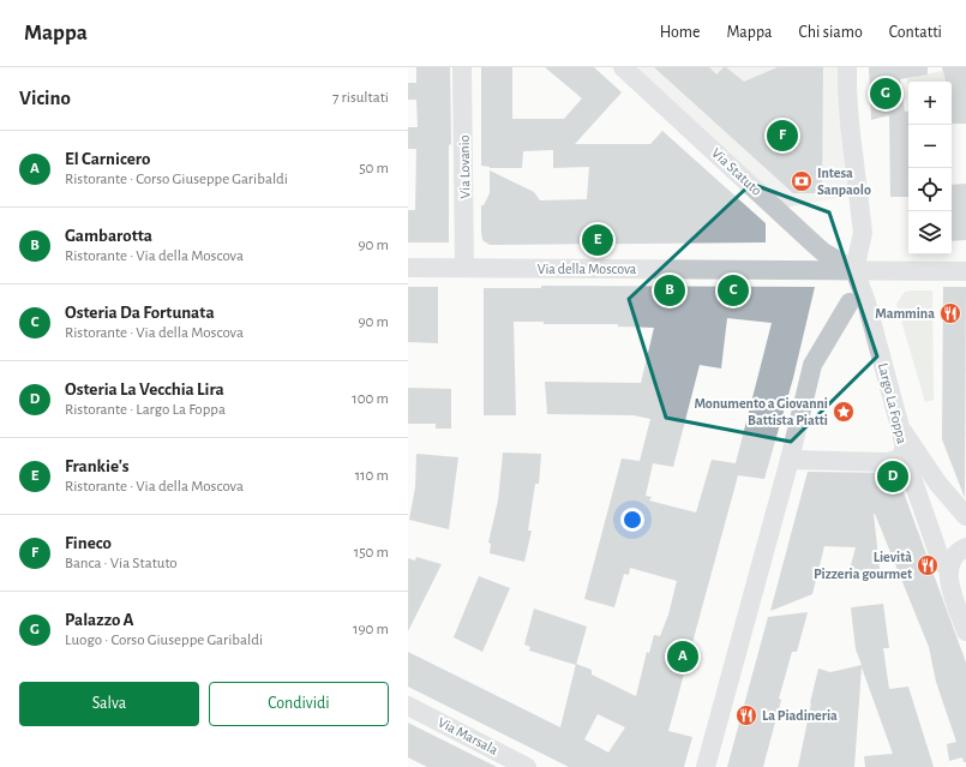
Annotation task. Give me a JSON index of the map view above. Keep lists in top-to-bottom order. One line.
{"streets":{"street":["Via Lovanio","Via Statuto","Via della Moscova","Largo La Foppa","Via Marsala"]},"crossings":[["Via Lovanio","Via della Moscova"],["Via Statuto","Via della Moscova"],["Via Statuto","Largo La Foppa"],["Via della Moscova","Largo La Foppa"]],"places":{"bank":["Intesa Sanpaolo"],"restaurant":["Mammina","Lievità Pizzeria gourmet","La Piadineria"],"place":["Monumento a Giovanni Battista Piatti"]},"page":{"header":"Mappa","nav":["Home","Mappa","Chi siamo","Contatti"],"heading":["Vicino","7 risultati"],"pins":["G","F","E","B","C","D","A"],"map_buttons":["+","−"],"list":[{"mark":"A","name":"El Carnicero","note":"Ristorante · Corso Giuseppe Garibaldi","value":"50 m"},{"mark":"B","name":"Gambarotta","note":"Ristorante · Via della Moscova","value":"90 m"},{"mark":"C","name":"Osteria Da Fortunata","note":"Ristorante · Via della Moscova","value":"90 m"},{"mark":"D","name":"Osteria La Vecchia Lira","note":"Ristorante · Largo La Foppa","value":"100 m"},{"mark":"E","name":"Frankie's","note":"Ristorante · Via della Moscova","value":"110 m"},{"mark":"F","name":"Fineco","note":"Banca · Via Statuto","value":"150 m"},{"mark":"G","name":"Palazzo A","note":"Luogo · Corso Giuseppe Garibaldi","value":"190 m"}],"buttons":["Salva","Condividi"]}}
